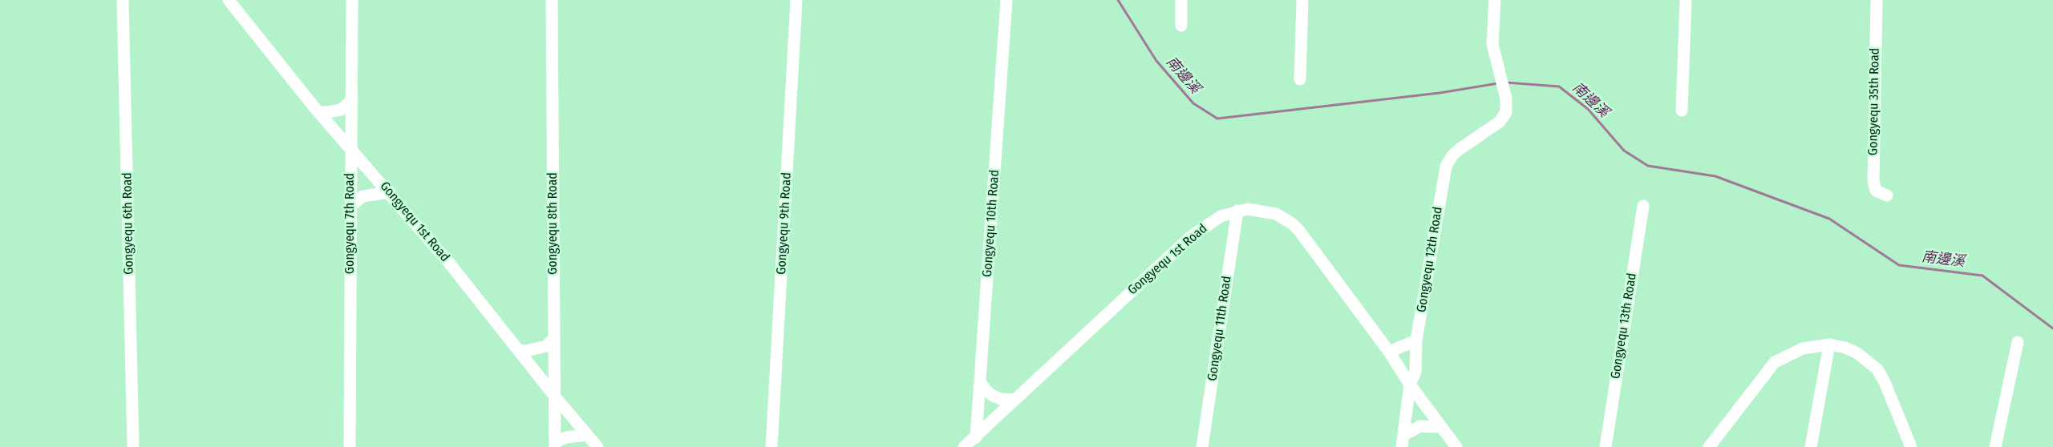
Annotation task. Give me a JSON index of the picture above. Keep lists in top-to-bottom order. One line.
{"streets":{"street":["Gongyequ 35th Road","Gongyequ 1st Road","Gongyequ 6th Road","Gongyequ 7th Road","Gongyequ 8th Road","Gongyequ 9th Road","Gongyequ 10th Road","Gongyequ 12th Road","Gongyequ 13th Road","Gongyequ 11th Road"]},"crossings":[["Gongyequ 1st Road","Gongyequ 7th Road"],["Gongyequ 1st Road","Gongyequ 8th Road"],["Gongyequ 1st Road","Gongyequ 10th Road"],["Gongyequ 1st Road","Gongyequ 12th Road"],["Gongyequ 1st Road","Gongyequ 11th Road"]],"water":["南邊溪"]}
